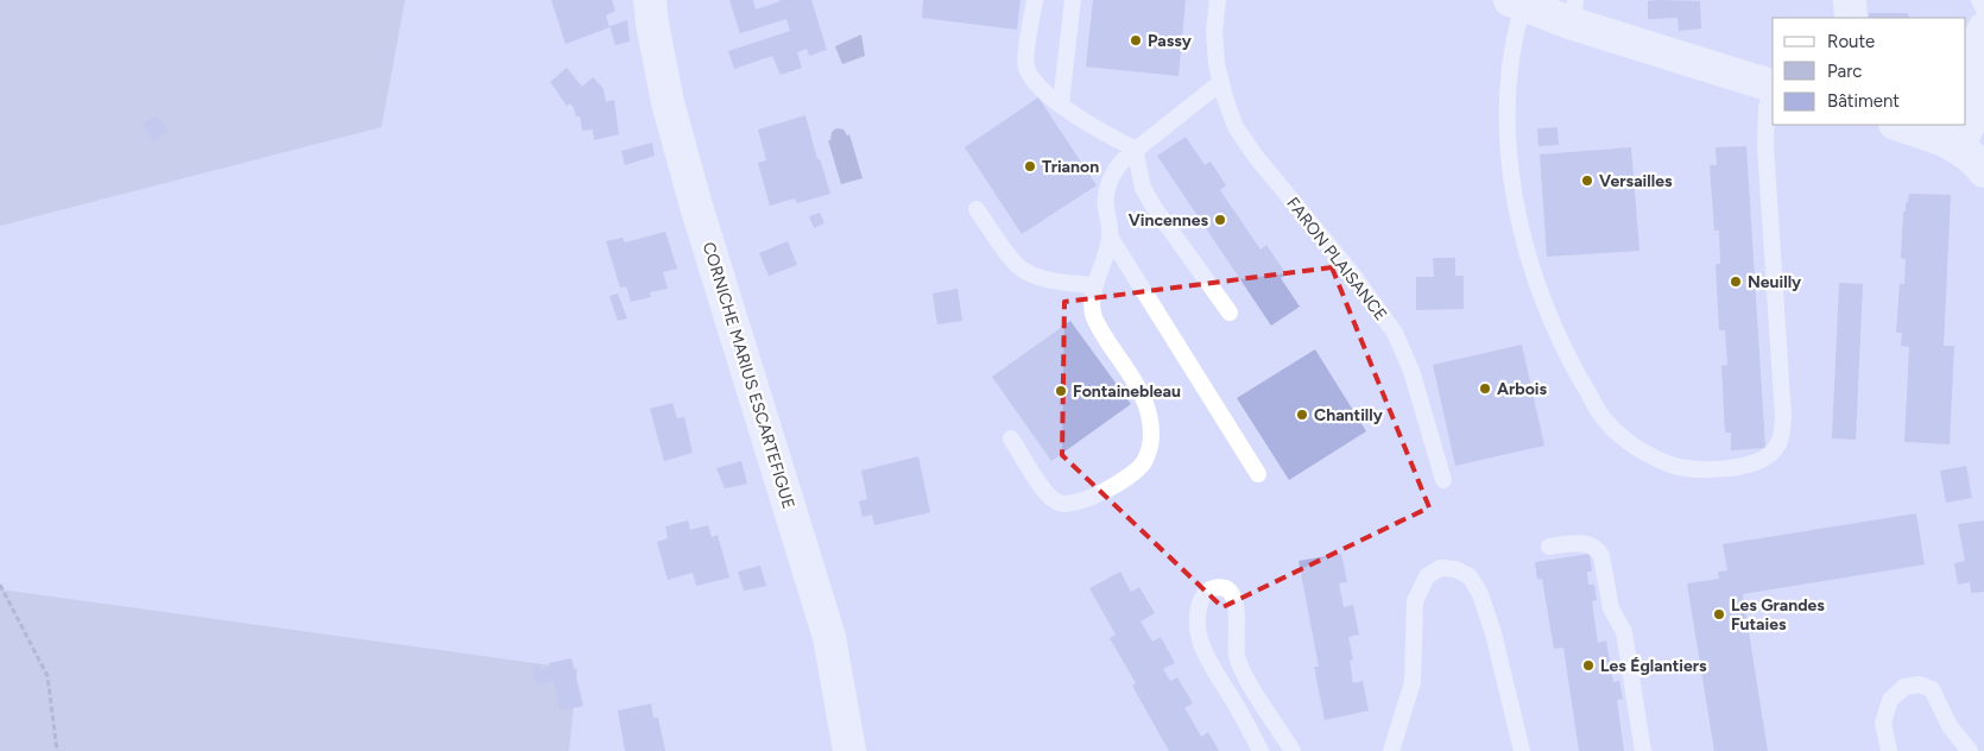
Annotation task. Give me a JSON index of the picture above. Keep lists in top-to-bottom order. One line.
{"streets":{"main road":["CORNICHE MARIUS ESCARTEFIGUE"],"lane":["FARON PLAISANCE"]},"places":["Passy","Trianon","Versailles","Vincennes","Neuilly","Arbois","Fontainebleau","Chantilly","Les Grandes Futaies","Les Églantiers"],"legend":["Route","Parc","Bâtiment"]}
